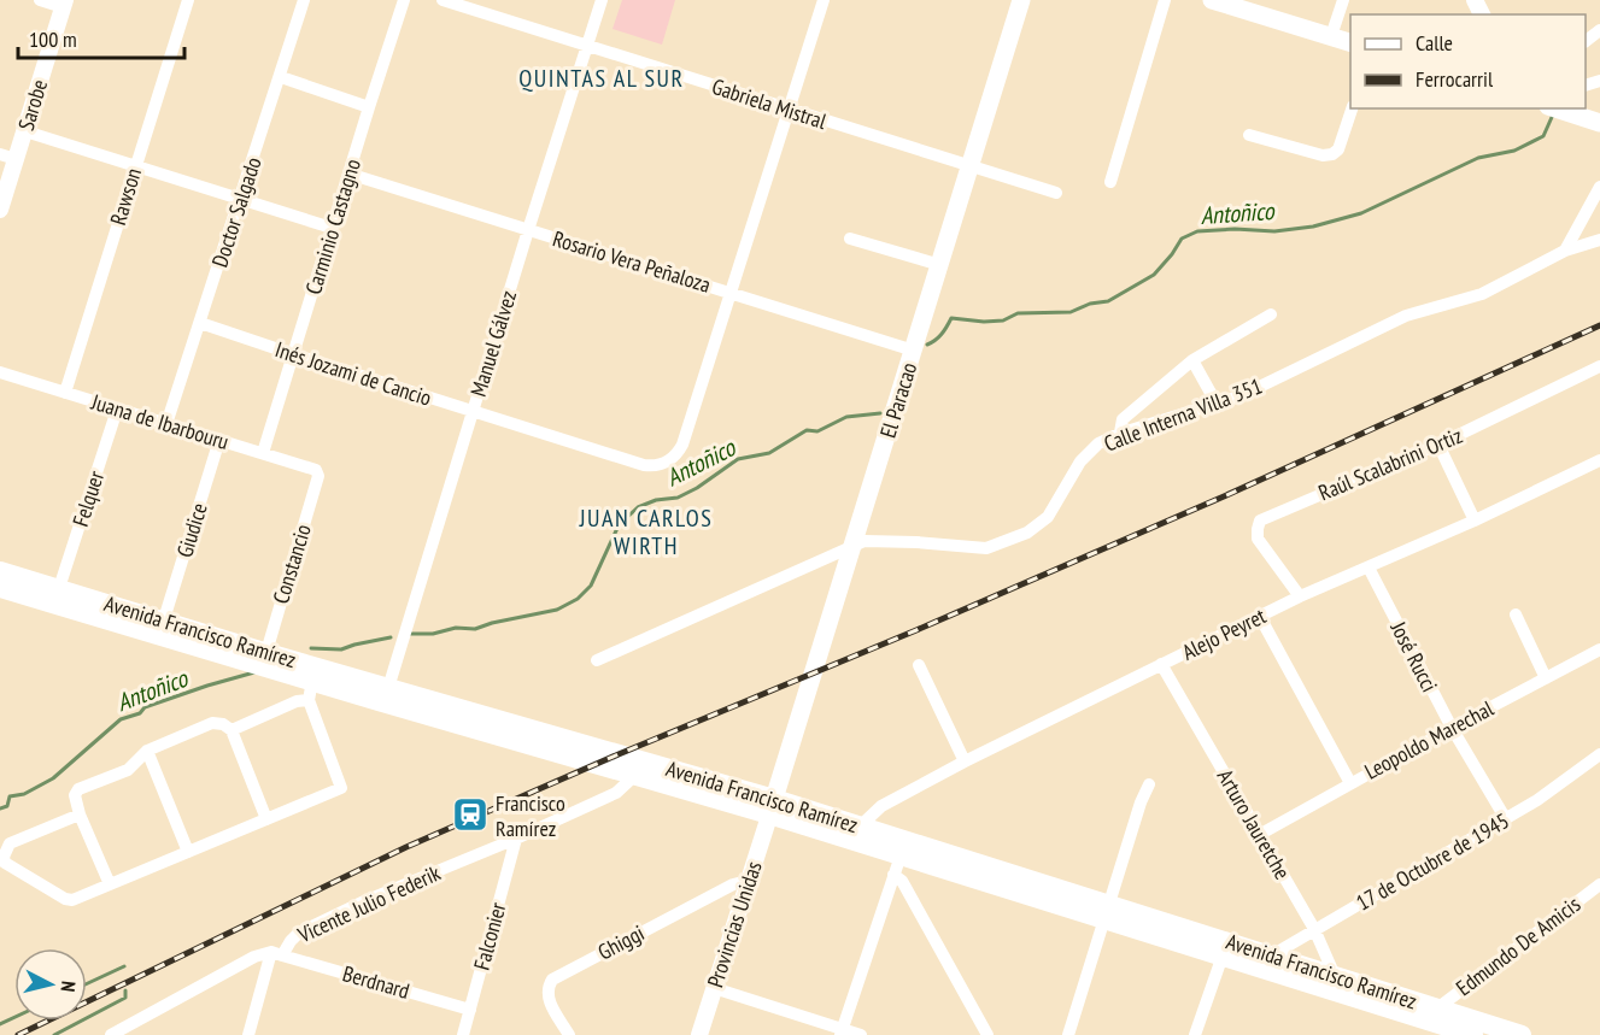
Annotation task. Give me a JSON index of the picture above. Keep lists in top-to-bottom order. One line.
{"streets":{"main road":["El Paracao","Avenida Francisco Ramírez"],"street":["Gabriela Mistral","Sarobe","Rawson","Doctor Salgado","Carminio Castagno","Rosario Vera Peñaloza","Manuel Gálvez","Inés Jozami de Cancio","Calle Interna Villa 351","Juana de Ibarbouru","Raúl Scalabrini Ortiz","Felquer","Giudice","Constancio","Alejo Peyret","José Rucci","Leopoldo Marechal","Arturo Jauretche","17 de Octubre de 1945","Vicente Julio Federik","Provincias Unidas","Falconier","Ghiggi","Edmundo De Amicis","Berdnard"]},"crossings":[["Gabriela Mistral","Manuel Gálvez"],["Gabriela Mistral","El Paracao"],["Rawson","Juana de Ibarbouru"],["Doctor Salgado","Inés Jozami de Cancio"],["Doctor Salgado","Juana de Ibarbouru"],["Carminio Castagno","Rosario Vera Peñaloza"],["Carminio Castagno","Inés Jozami de Cancio"],["Carminio Castagno","Juana de Ibarbouru"],["Rosario Vera Peñaloza","Manuel Gálvez"],["Rosario Vera Peñaloza","Inés Jozami de Cancio"],["Rosario Vera Peñaloza","El Paracao"],["Manuel Gálvez","Inés Jozami de Cancio"],["Manuel Gálvez","Avenida Francisco Ramírez"],["El Paracao","Calle Interna Villa 351"],["El Paracao","Avenida Francisco Ramírez"],["El Paracao","Provincias Unidas"],["Juana de Ibarbouru","Felquer"],["Juana de Ibarbouru","Giudice"],["Juana de Ibarbouru","Constancio"],["Raúl Scalabrini Ortiz","Alejo Peyret"],["Felquer","Avenida Francisco Ramírez"],["Giudice","Avenida Francisco Ramírez"],["Constancio","Avenida Francisco Ramírez"],["Avenida Francisco Ramírez","Alejo Peyret"],["Avenida Francisco Ramírez","Arturo Jauretche"],["Avenida Francisco Ramírez","17 de Octubre de 1945"],["Avenida Francisco Ramírez","Vicente Julio Federik"],["Avenida Francisco Ramírez","Provincias Unidas"],["Avenida Francisco Ramírez","Edmundo De Amicis"],["Alejo Peyret","José Rucci"],["Alejo Peyret","Arturo Jauretche"],["José Rucci","Leopoldo Marechal"],["José Rucci","17 de Octubre de 1945"],["Leopoldo Marechal","Arturo Jauretche"],["Arturo Jauretche","17 de Octubre de 1945"],["Vicente Julio Federik","Falconier"],["Vicente Julio Federik","Berdnard"],["Provincias Unidas","Ghiggi"],["Falconier","Berdnard"]],"districts":["QUINTAS AL SUR","JUAN CARLOS WIRTH"],"water":["Antoñico"],"places":{"station":["Francisco Ramírez"]},"legend":["Calle","Ferrocarril"],"scale_bar":"100 m","north":"right"}
